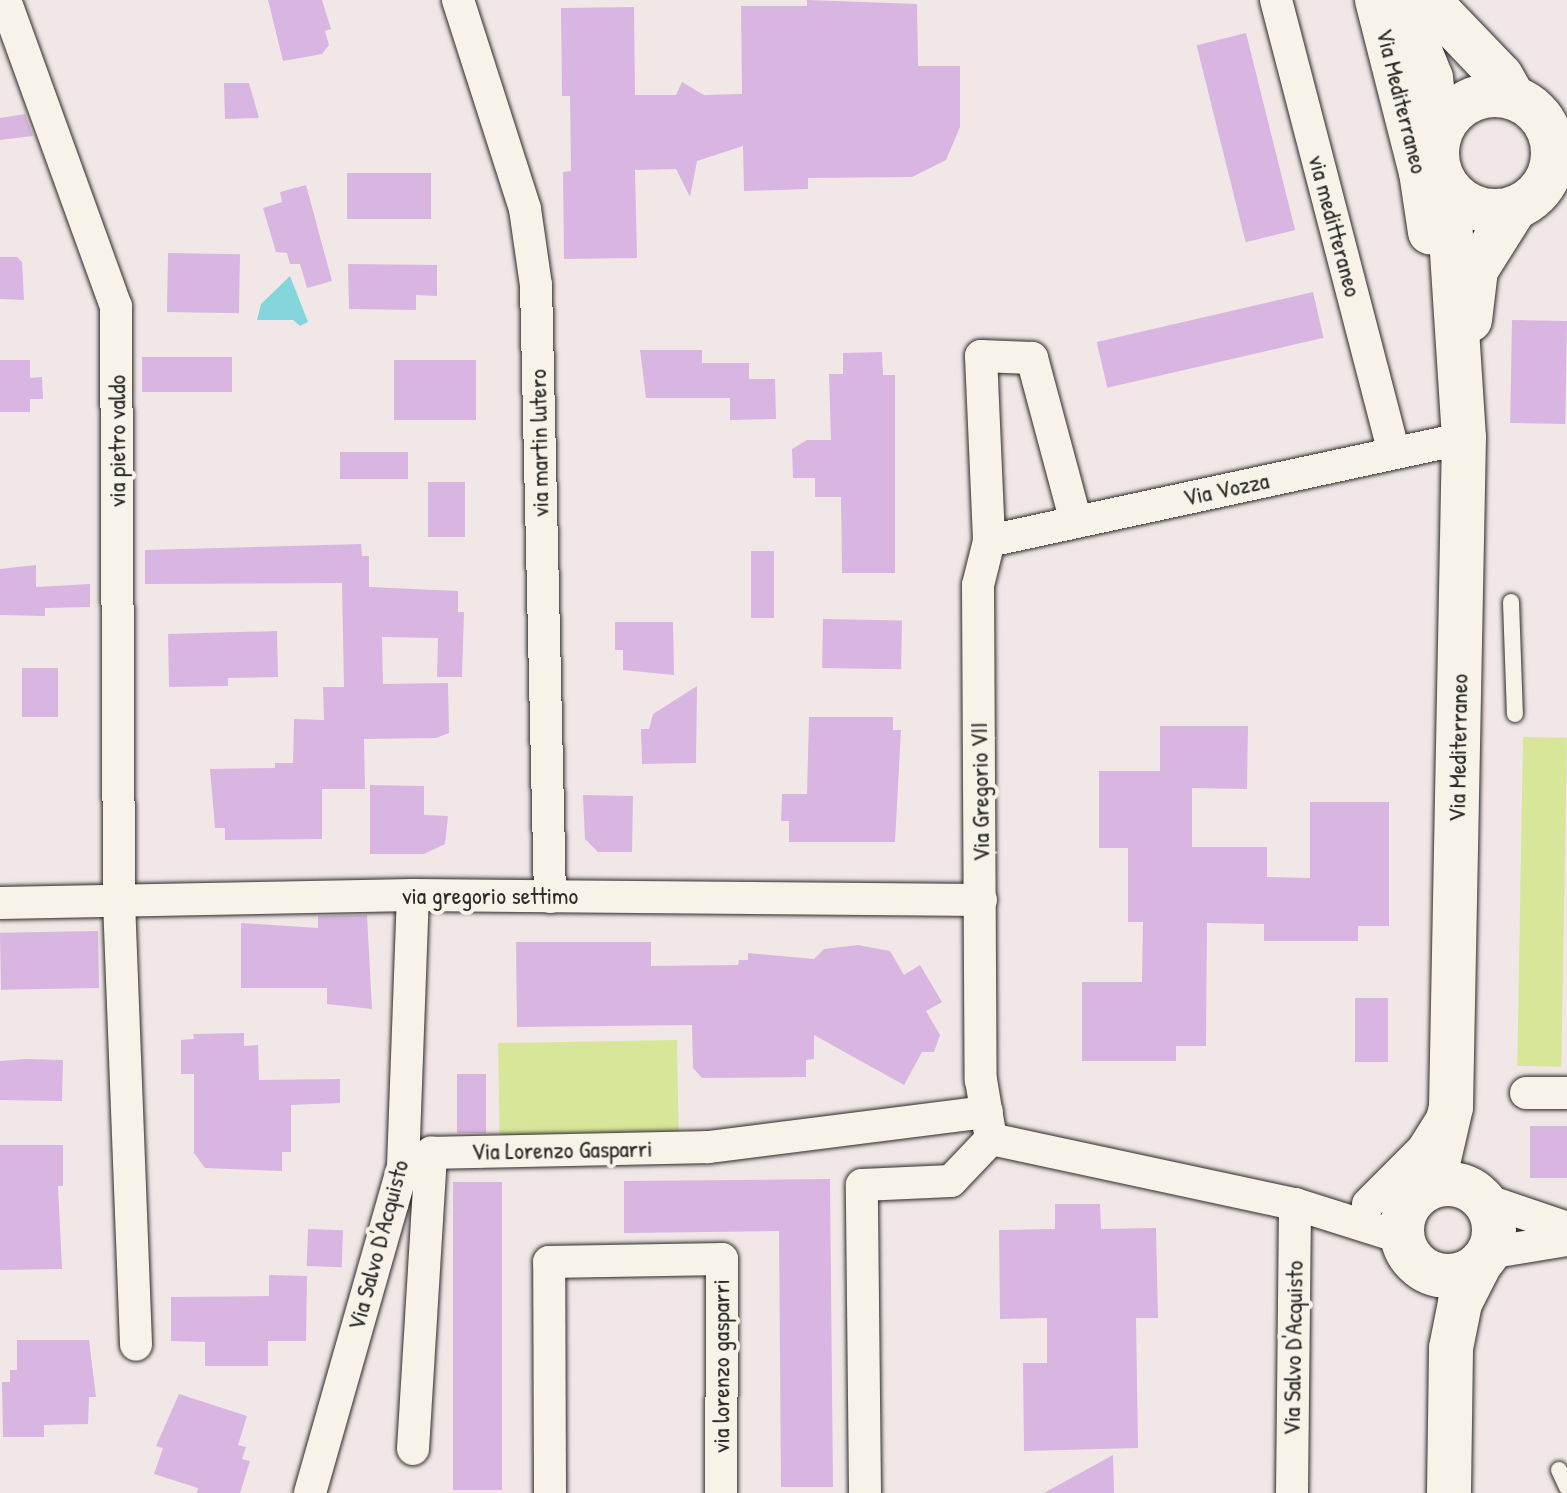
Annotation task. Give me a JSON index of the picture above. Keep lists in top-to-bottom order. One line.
{"streets":{"main road":["Via Mediterraneo"],"street":["via meditteraneo","via pietro valdo","via martin lutero","Via Vozza","Via Gregorio VII","via gregorio settimo","Via Lorenzo Gasparri","Via Salvo D'Acquisto","via lorenzo gasparri"]},"crossings":[["Via Mediterraneo","Via Vozza"],["via meditteraneo","Via Vozza"],["via pietro valdo","via gregorio settimo"],["via martin lutero","via gregorio settimo"],["Via Vozza","Via Gregorio VII"],["Via Gregorio VII","via gregorio settimo"],["Via Gregorio VII","Via Lorenzo Gasparri"],["via gregorio settimo","Via Salvo D'Acquisto"]]}
